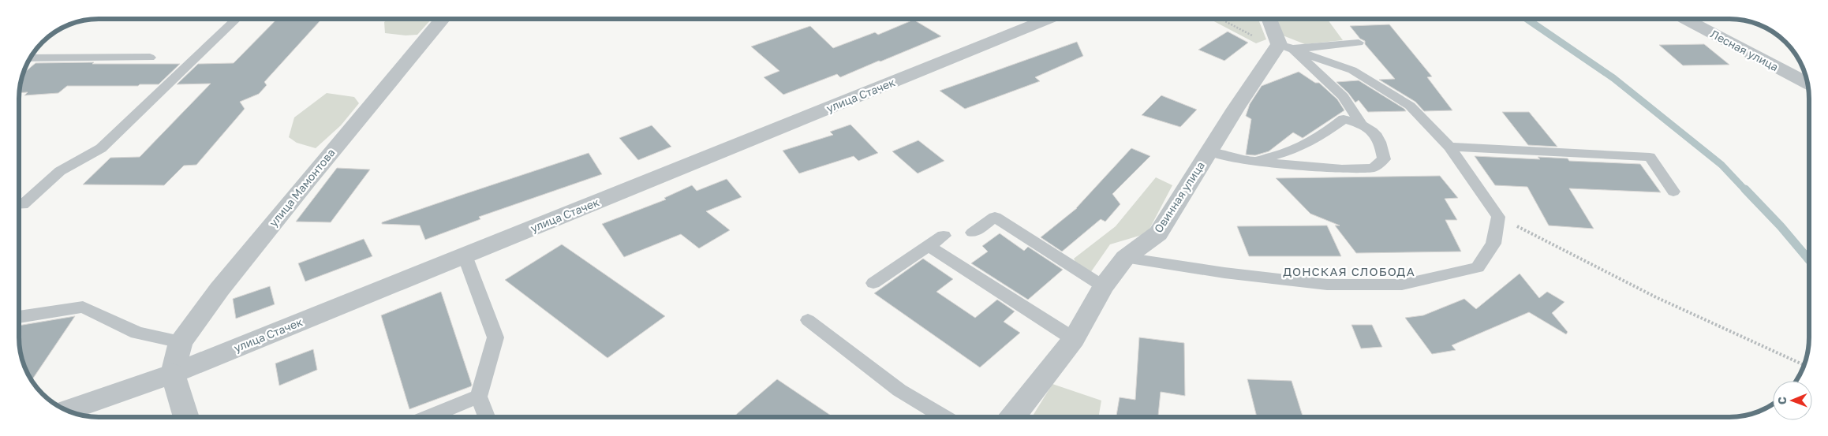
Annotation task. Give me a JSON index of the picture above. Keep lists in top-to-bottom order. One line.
{"streets":{"street":["Лесная улица","улица Стачек","улица Мамонтова","Овинная улица"]},"crossings":[["улица Стачек","улица Мамонтова"]],"districts":["ДОНСКАЯ СЛОБОДА"],"north":"left"}
